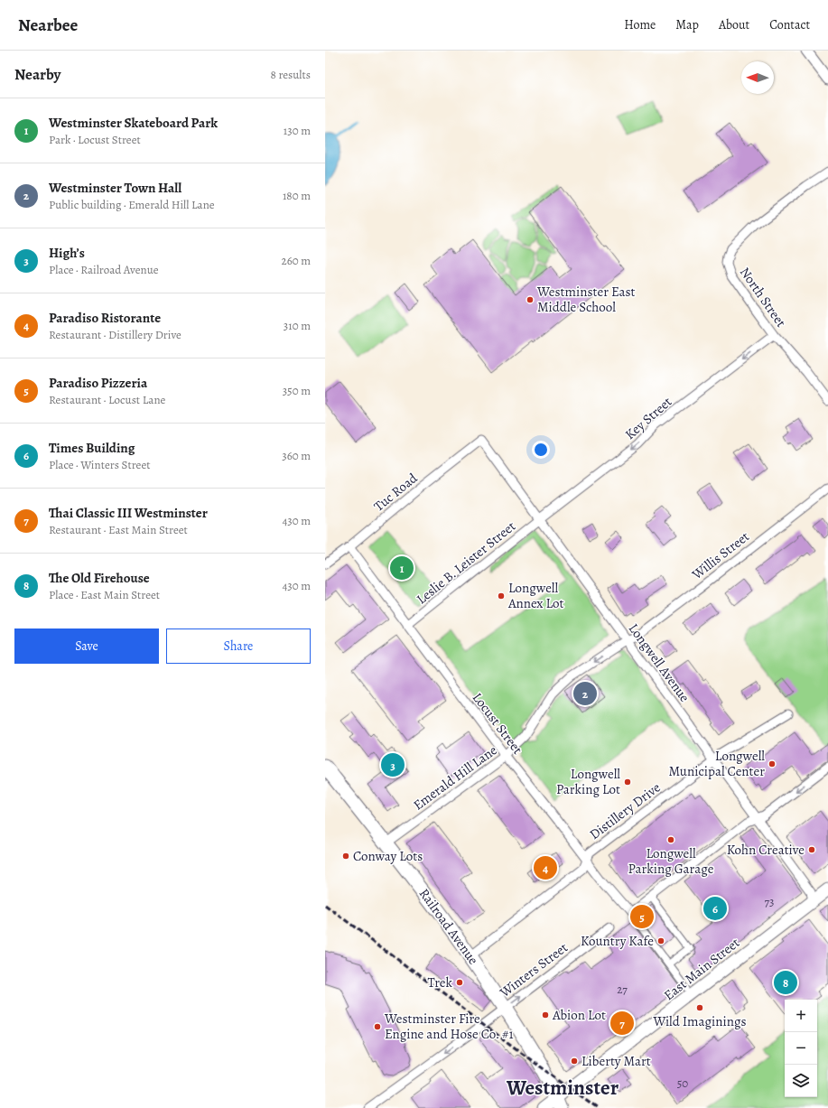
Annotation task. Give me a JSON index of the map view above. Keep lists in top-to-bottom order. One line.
{"streets":{"highway":["Railroad Avenue"],"main road":["East Main Street"],"street":["North Street","Key Street","Tuc Road","Willis Street","Leslie B. Leister Street","Longwell Avenue","Locust Street","Emerald Hill Lane","Distillery Drive","Winters Street"]},"crossings":[["North Street","Key Street"],["Key Street","Leslie B. Leister Street"],["Key Street","Longwell Avenue"],["Tuc Road","Longwell Avenue"],["Tuc Road","Locust Street"],["Willis Street","Longwell Avenue"],["Willis Street","Emerald Hill Lane"],["Leslie B. Leister Street","Longwell Avenue"],["Leslie B. Leister Street","Locust Street"],["Longwell Avenue","Emerald Hill Lane"],["Longwell Avenue","Distillery Drive"],["Longwell Avenue","East Main Street"],["Locust Street","Emerald Hill Lane"],["Locust Street","Distillery Drive"],["Emerald Hill Lane","Railroad Avenue"],["Distillery Drive","Railroad Avenue"],["Railroad Avenue","East Main Street"],["Railroad Avenue","Winters Street"]],"one_way":["Key Street","Emerald Hill Lane"],"districts":["Westminster"],"places":["Westminster East Middle School","Longwell Annex Lot","Longwell Municipal Center","Longwell Parking Lot","Longwell Parking Garage","Kohn Creative","Conway Lots","Kountry Kafe","Trek","Wild Imaginings","Abion Lot","Westminster Fire Engine and Hose Co. #1","Liberty Mart"],"house_numbers":["73","27","50"],"north":"left","page":{"header":"Nearbee","nav":["Home","Map","About","Contact"],"heading":["Nearby","8 results"],"list":[{"mark":"1","name":"Westminster Skateboard Park","note":"Park · Locust Street","value":"130 m"},{"mark":"2","name":"Westminster Town Hall","note":"Public building · Emerald Hill Lane","value":"180 m"},{"mark":"3","name":"High’s","note":"Place · Railroad Avenue","value":"260 m"},{"mark":"4","name":"Paradiso Ristorante","note":"Restaurant · Distillery Drive","value":"310 m"},{"mark":"5","name":"Paradiso Pizzeria","note":"Restaurant · Locust Lane","value":"350 m"},{"mark":"6","name":"Times Building","note":"Place · Winters Street","value":"360 m"},{"mark":"7","name":"Thai Classic III Westminster","note":"Restaurant · East Main Street","value":"430 m"},{"mark":"8","name":"The Old Firehouse","note":"Place · East Main Street","value":"430 m"}],"pins":["1","2","3","4","6","5","8","7"],"buttons":["Save","Share"],"map_buttons":["+","−"]}}
